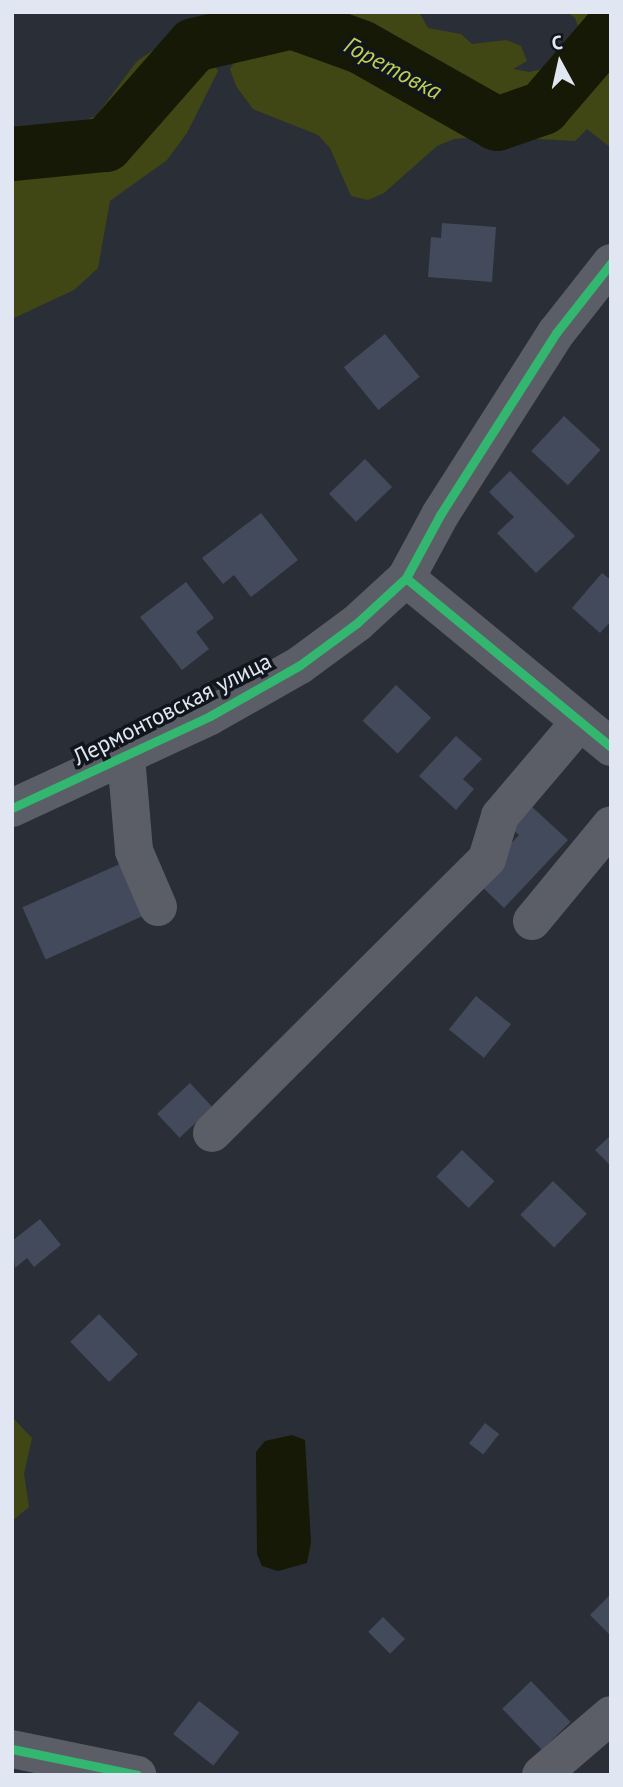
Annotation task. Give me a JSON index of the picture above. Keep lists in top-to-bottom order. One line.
{"streets":{"street":["Лермонтовская улица"]},"water":["Горетовка"],"north":"top"}
